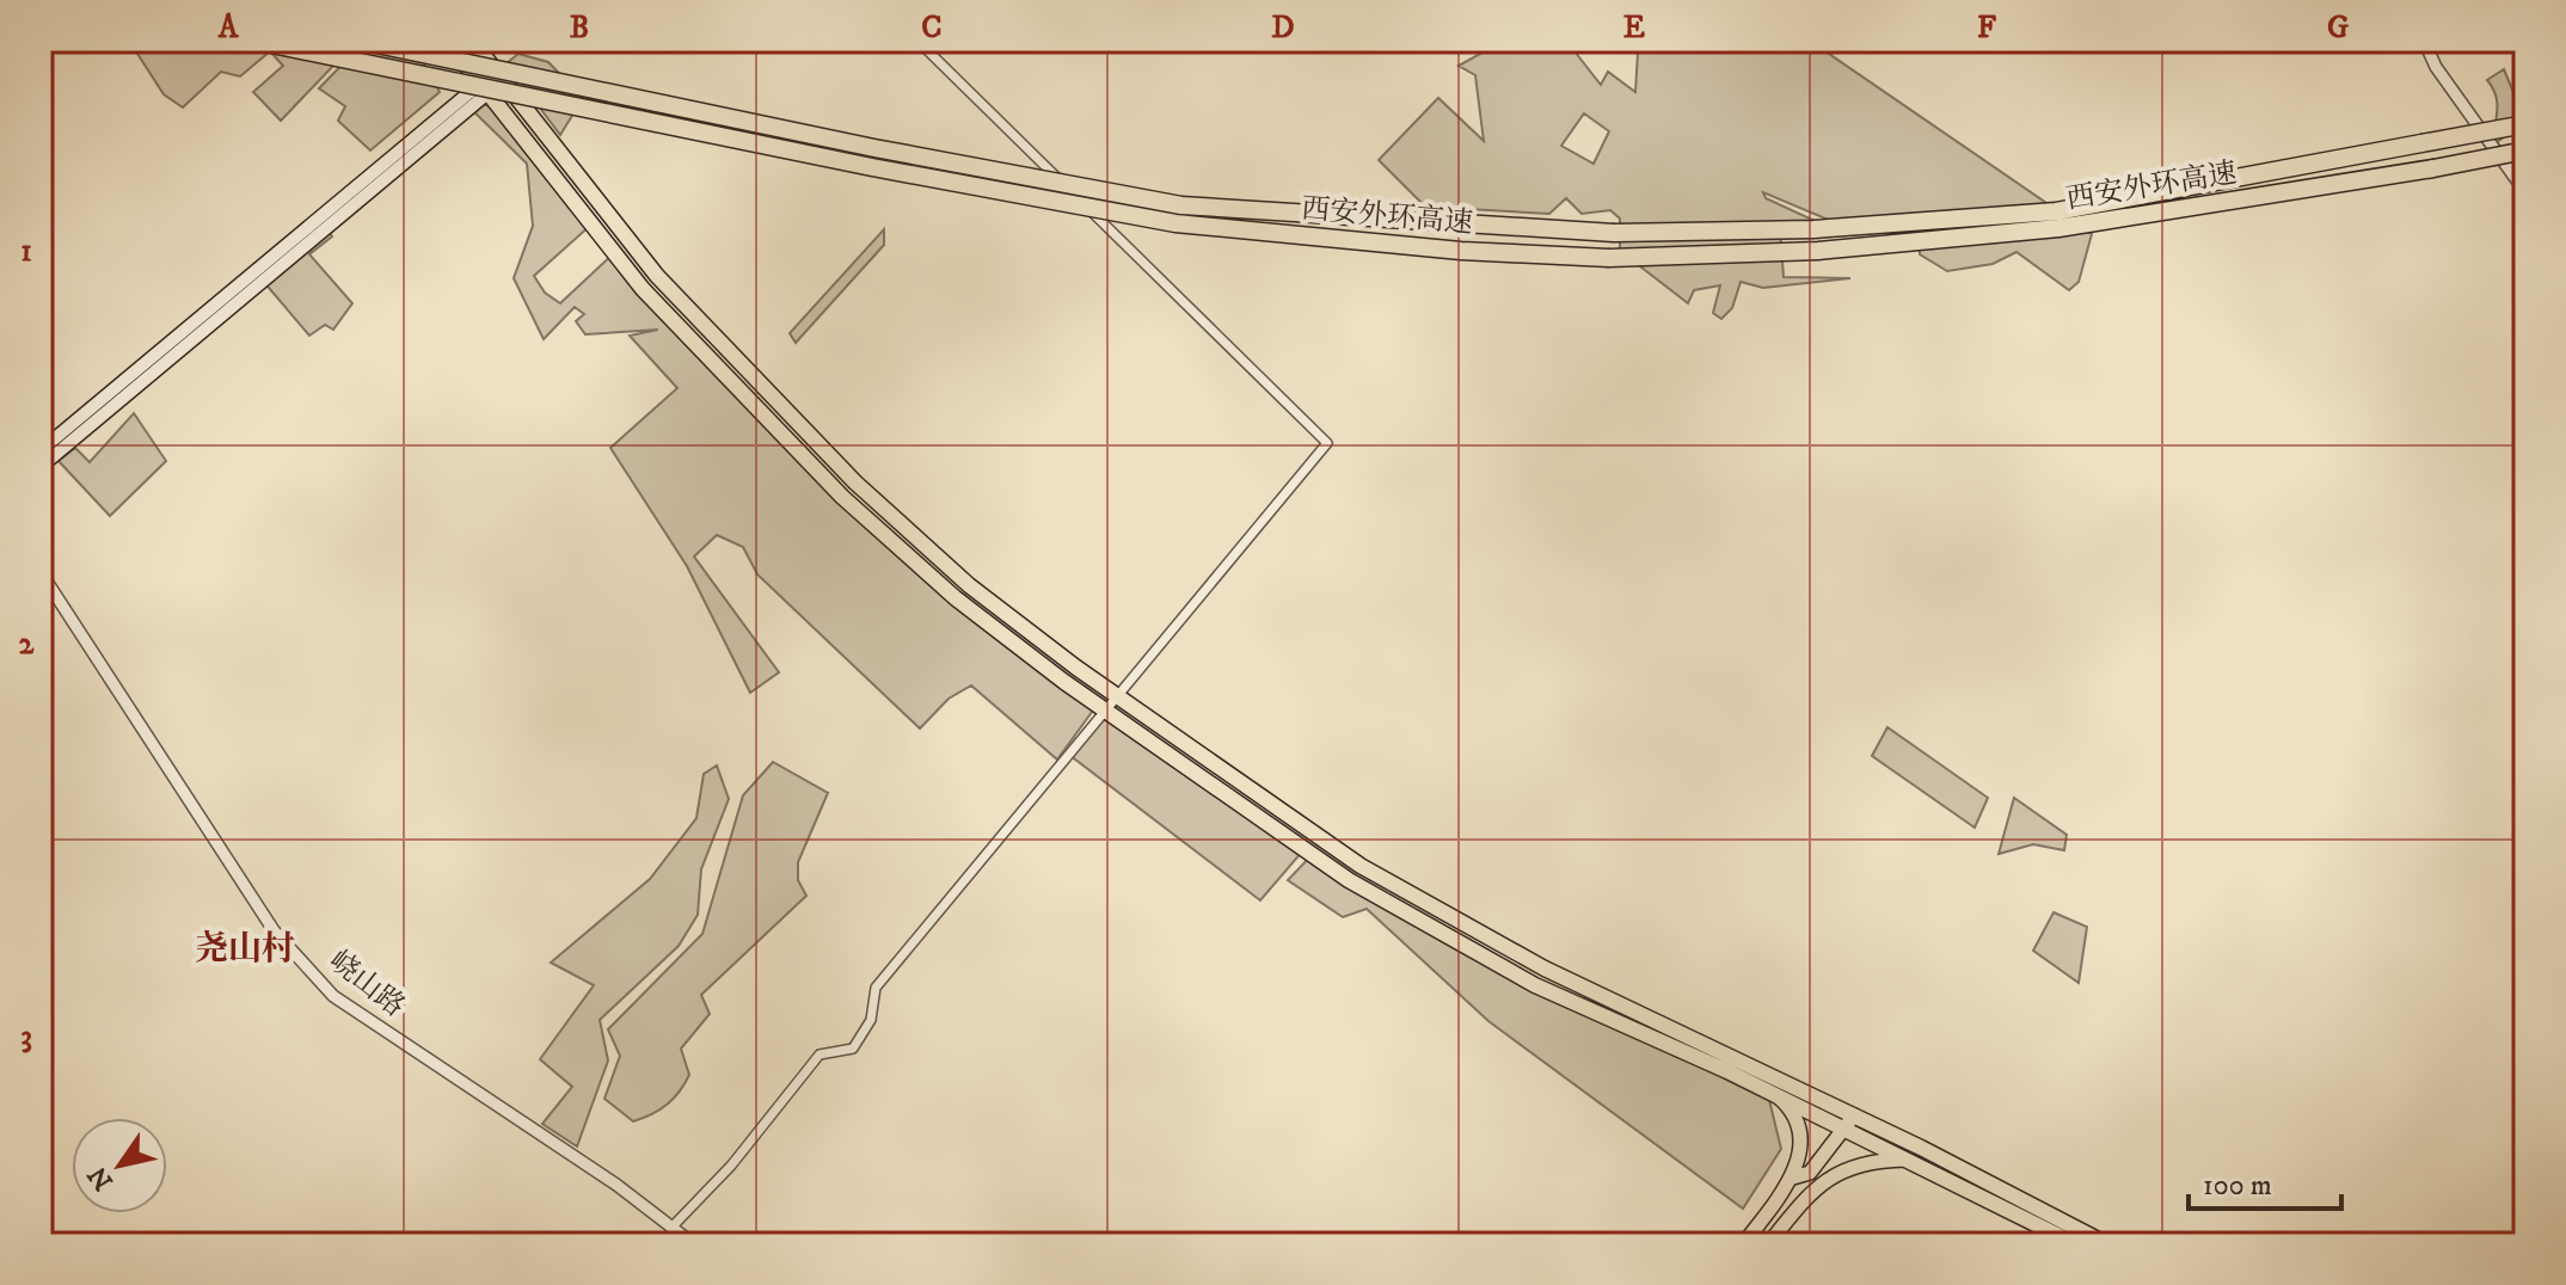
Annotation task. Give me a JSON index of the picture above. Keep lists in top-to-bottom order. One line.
{"streets":{"highway":["西安外环高速"],"street":["峣山路"]},"districts":["尧山村"],"scale_bar":"100 m","north":"bottom left","grid":{"columns":["A","B","C","D","E","F","G"],"rows":["1","2","3"]}}
